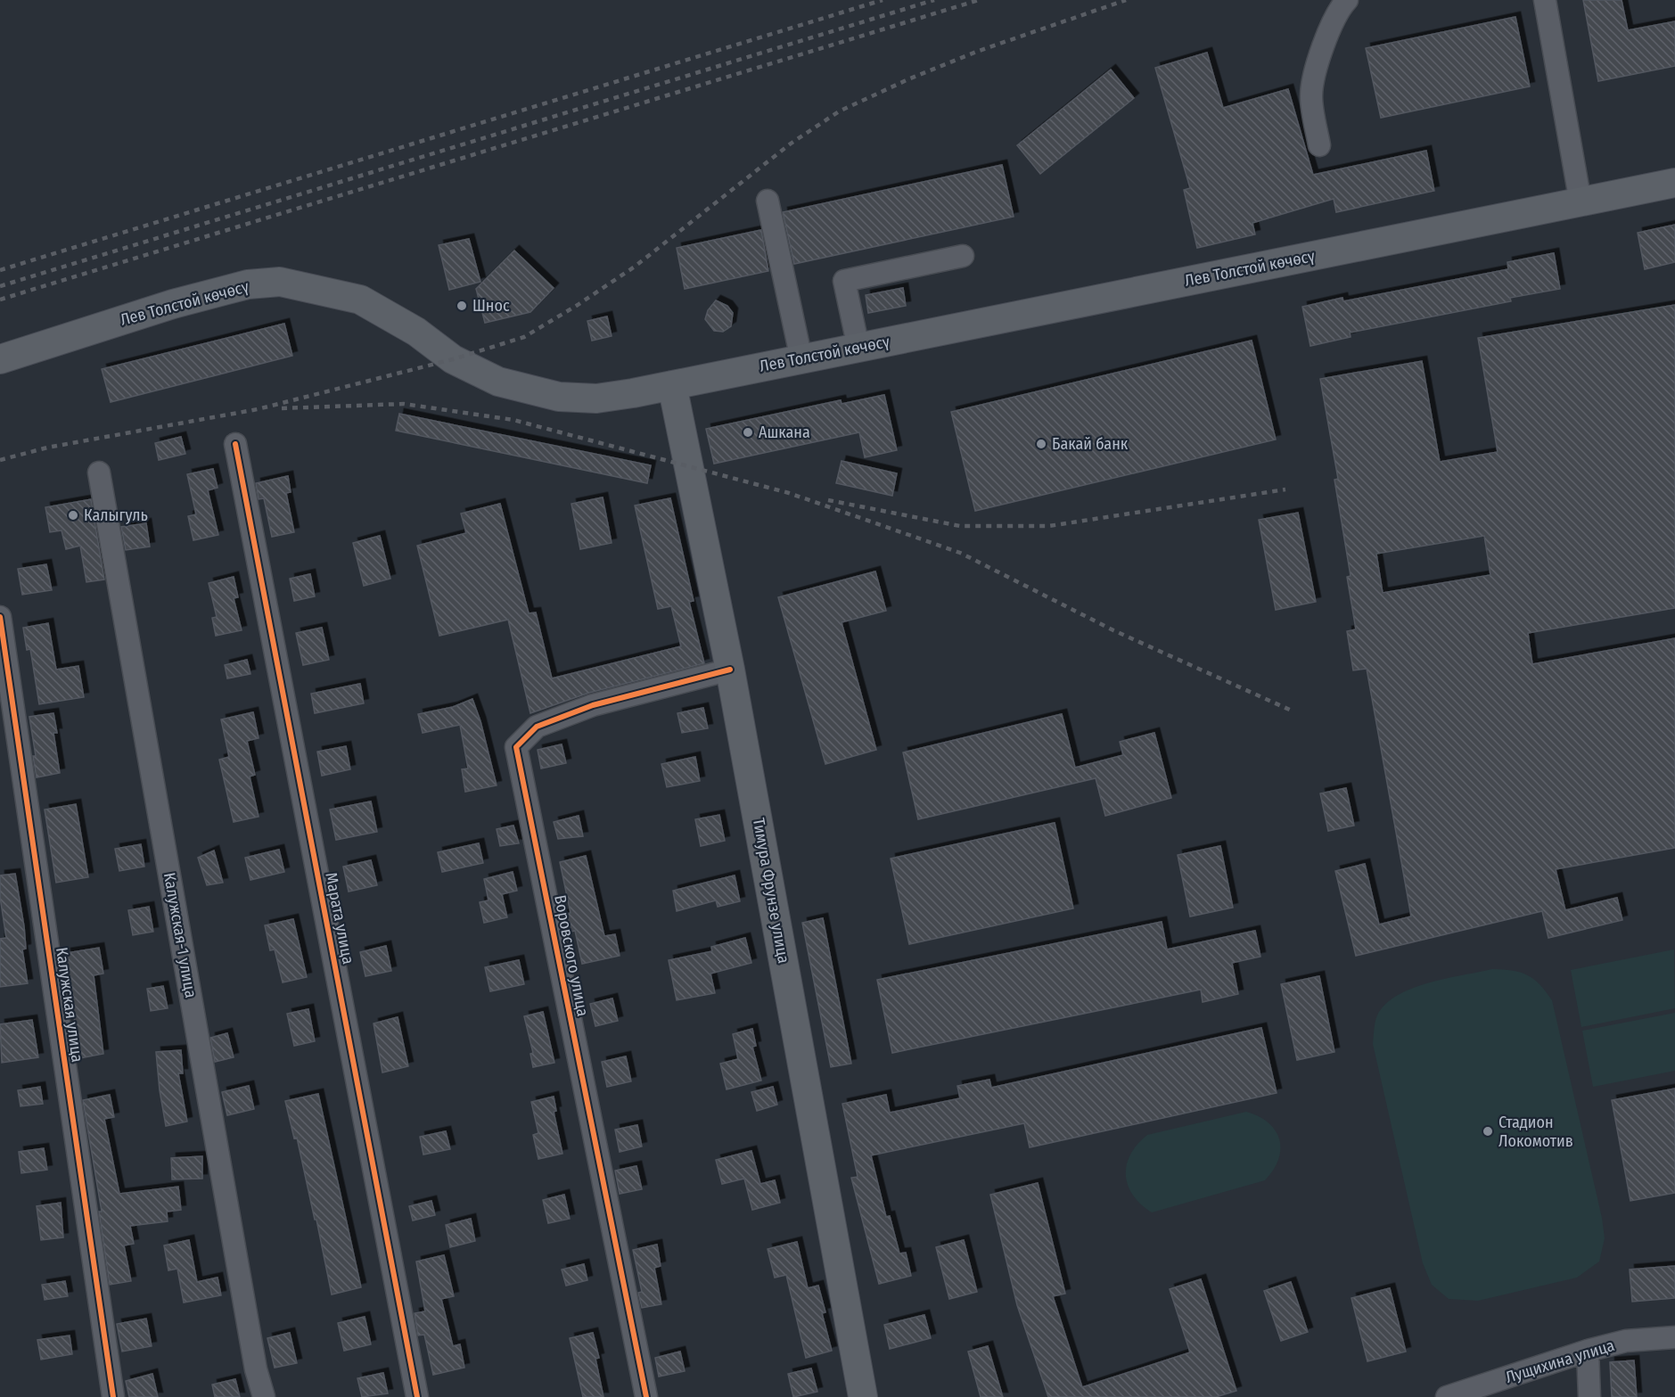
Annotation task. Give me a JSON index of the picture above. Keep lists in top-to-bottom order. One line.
{"streets":{"main road":["Лев Толстой көчөсү","Тимура Фрунзе улица"],"street":["Марата улица","Калужская-1 улица","Воровского улица","Калужская улица","Лущихина улица"]},"crossings":[["Лев Толстой көчөсү","Тимура Фрунзе улица"],["Тимура Фрунзе улица","Воровского улица"]],"places":["Шнос","Ашкана","Бакай банк","Калыгуль","Стадион Локомотив"]}
